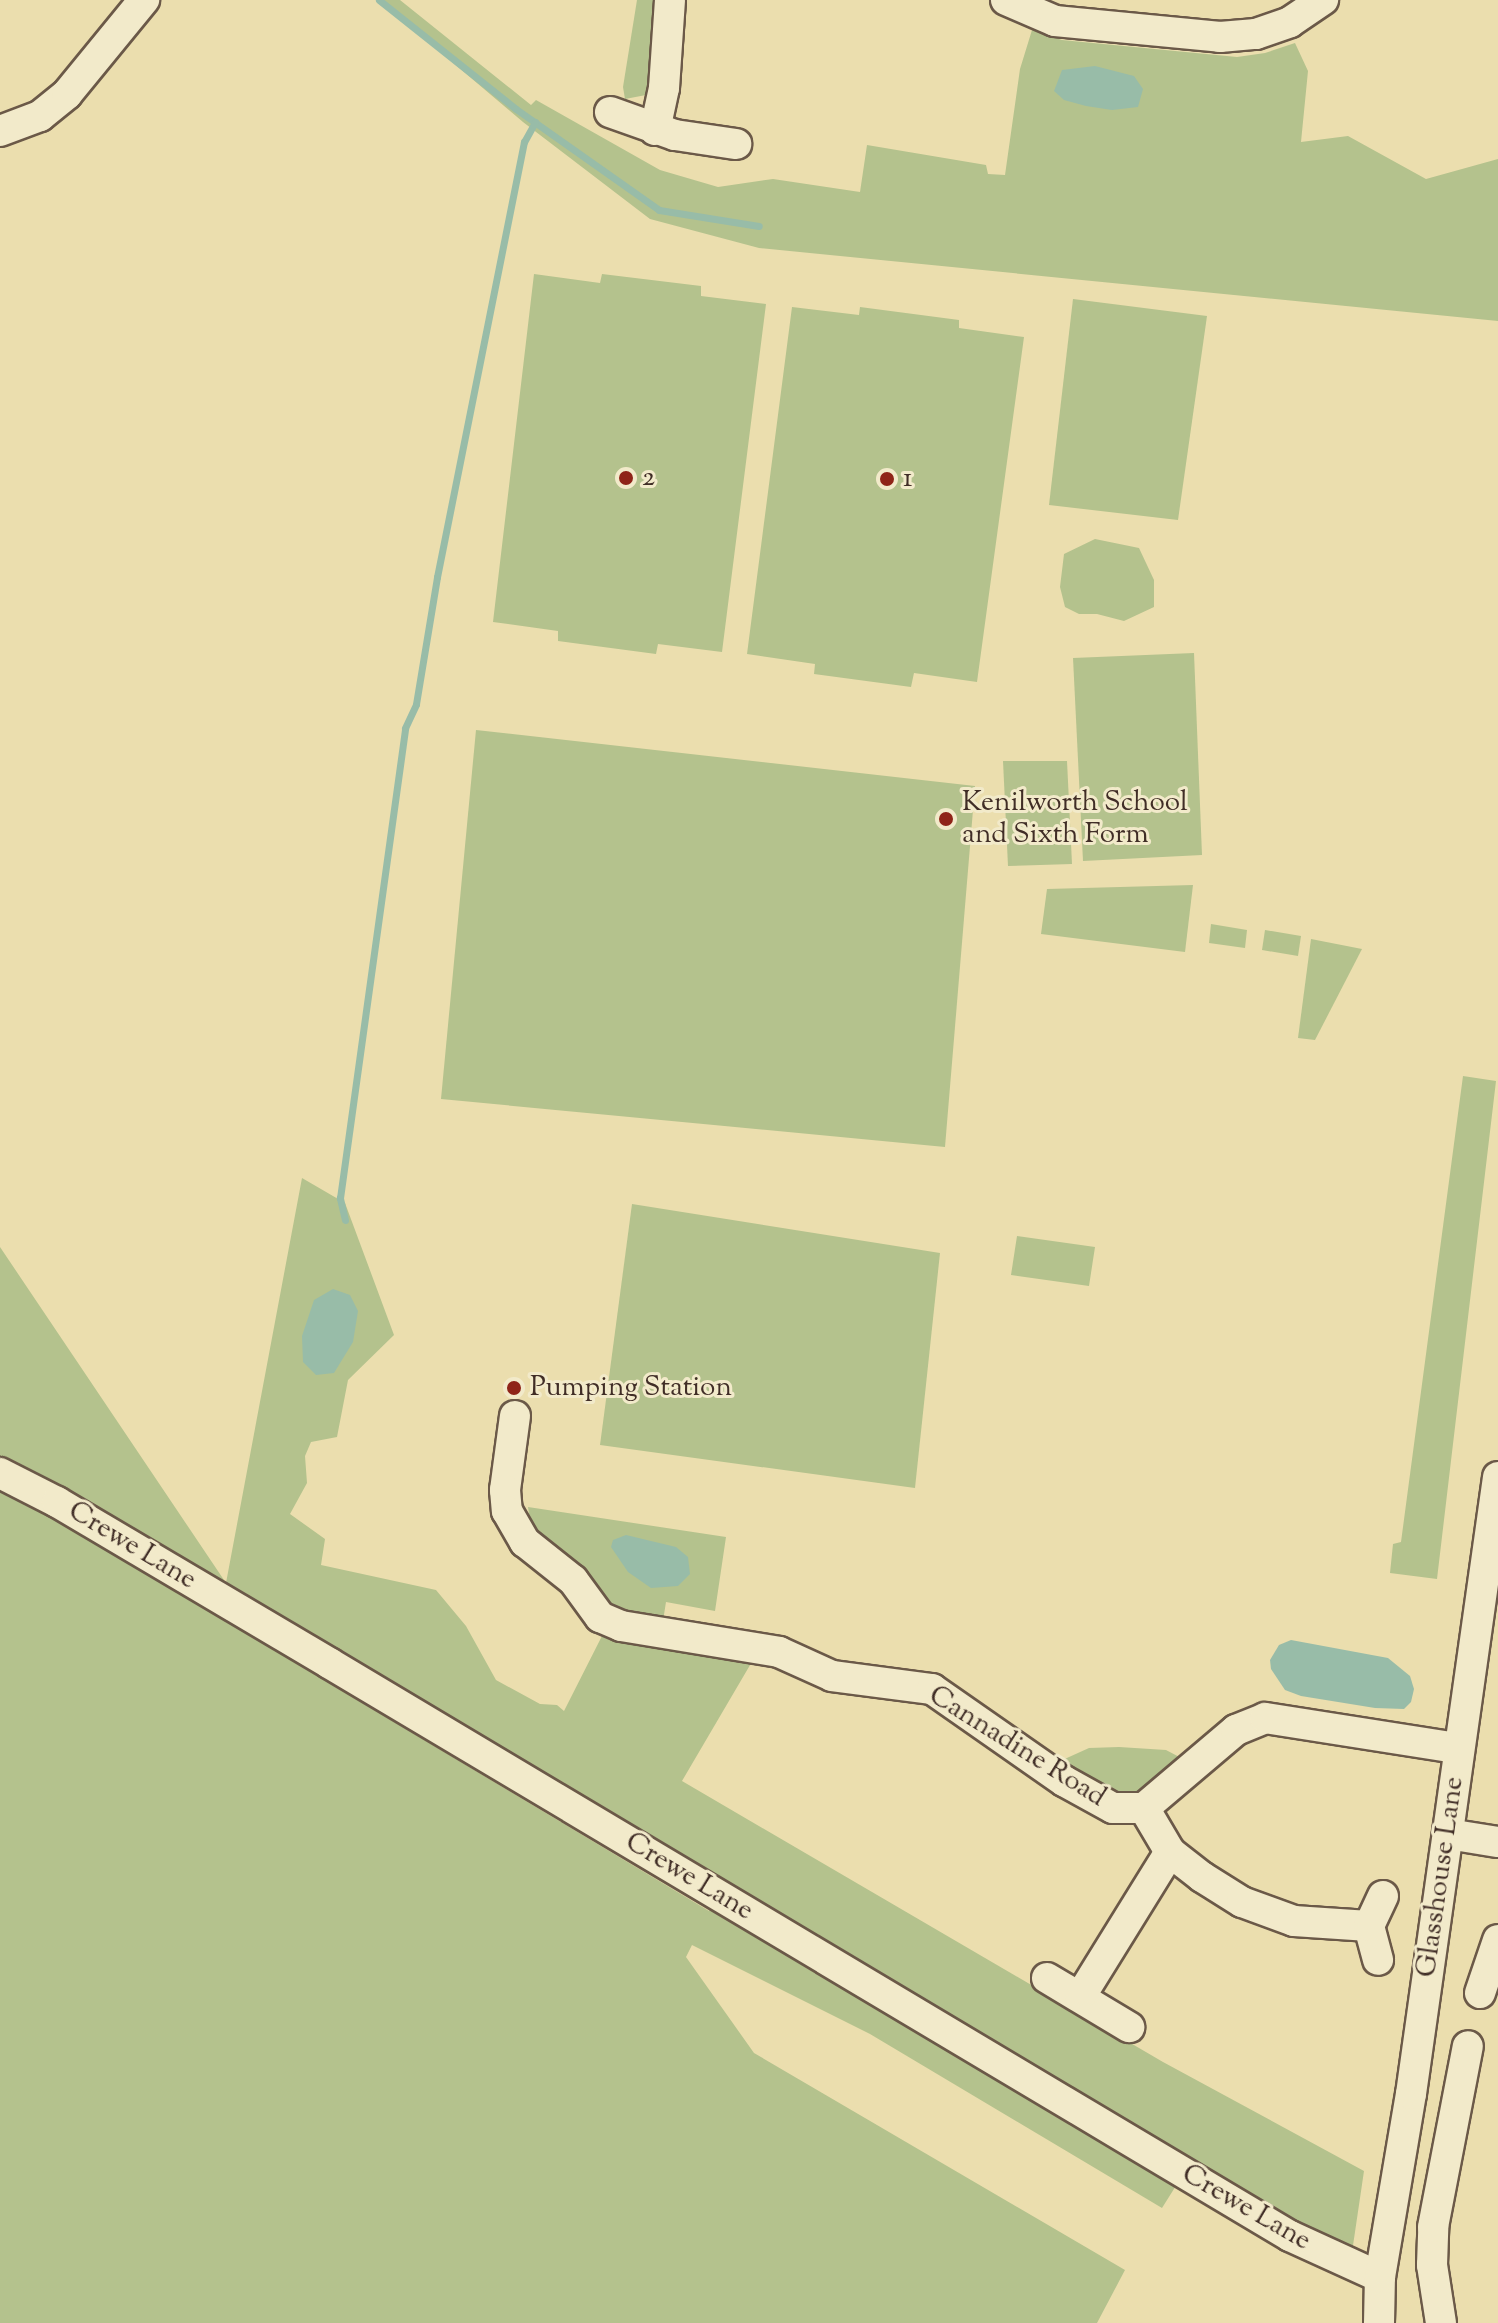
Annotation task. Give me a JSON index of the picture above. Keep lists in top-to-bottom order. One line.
{"streets":{"street":["Crewe Lane","Cannadine Road","Glasshouse Lane"]},"crossings":[["Crewe Lane","Glasshouse Lane"],["Cannadine Road","Glasshouse Lane"]],"places":["2","1","Kenilworth School and Sixth Form","Pumping Station"]}
